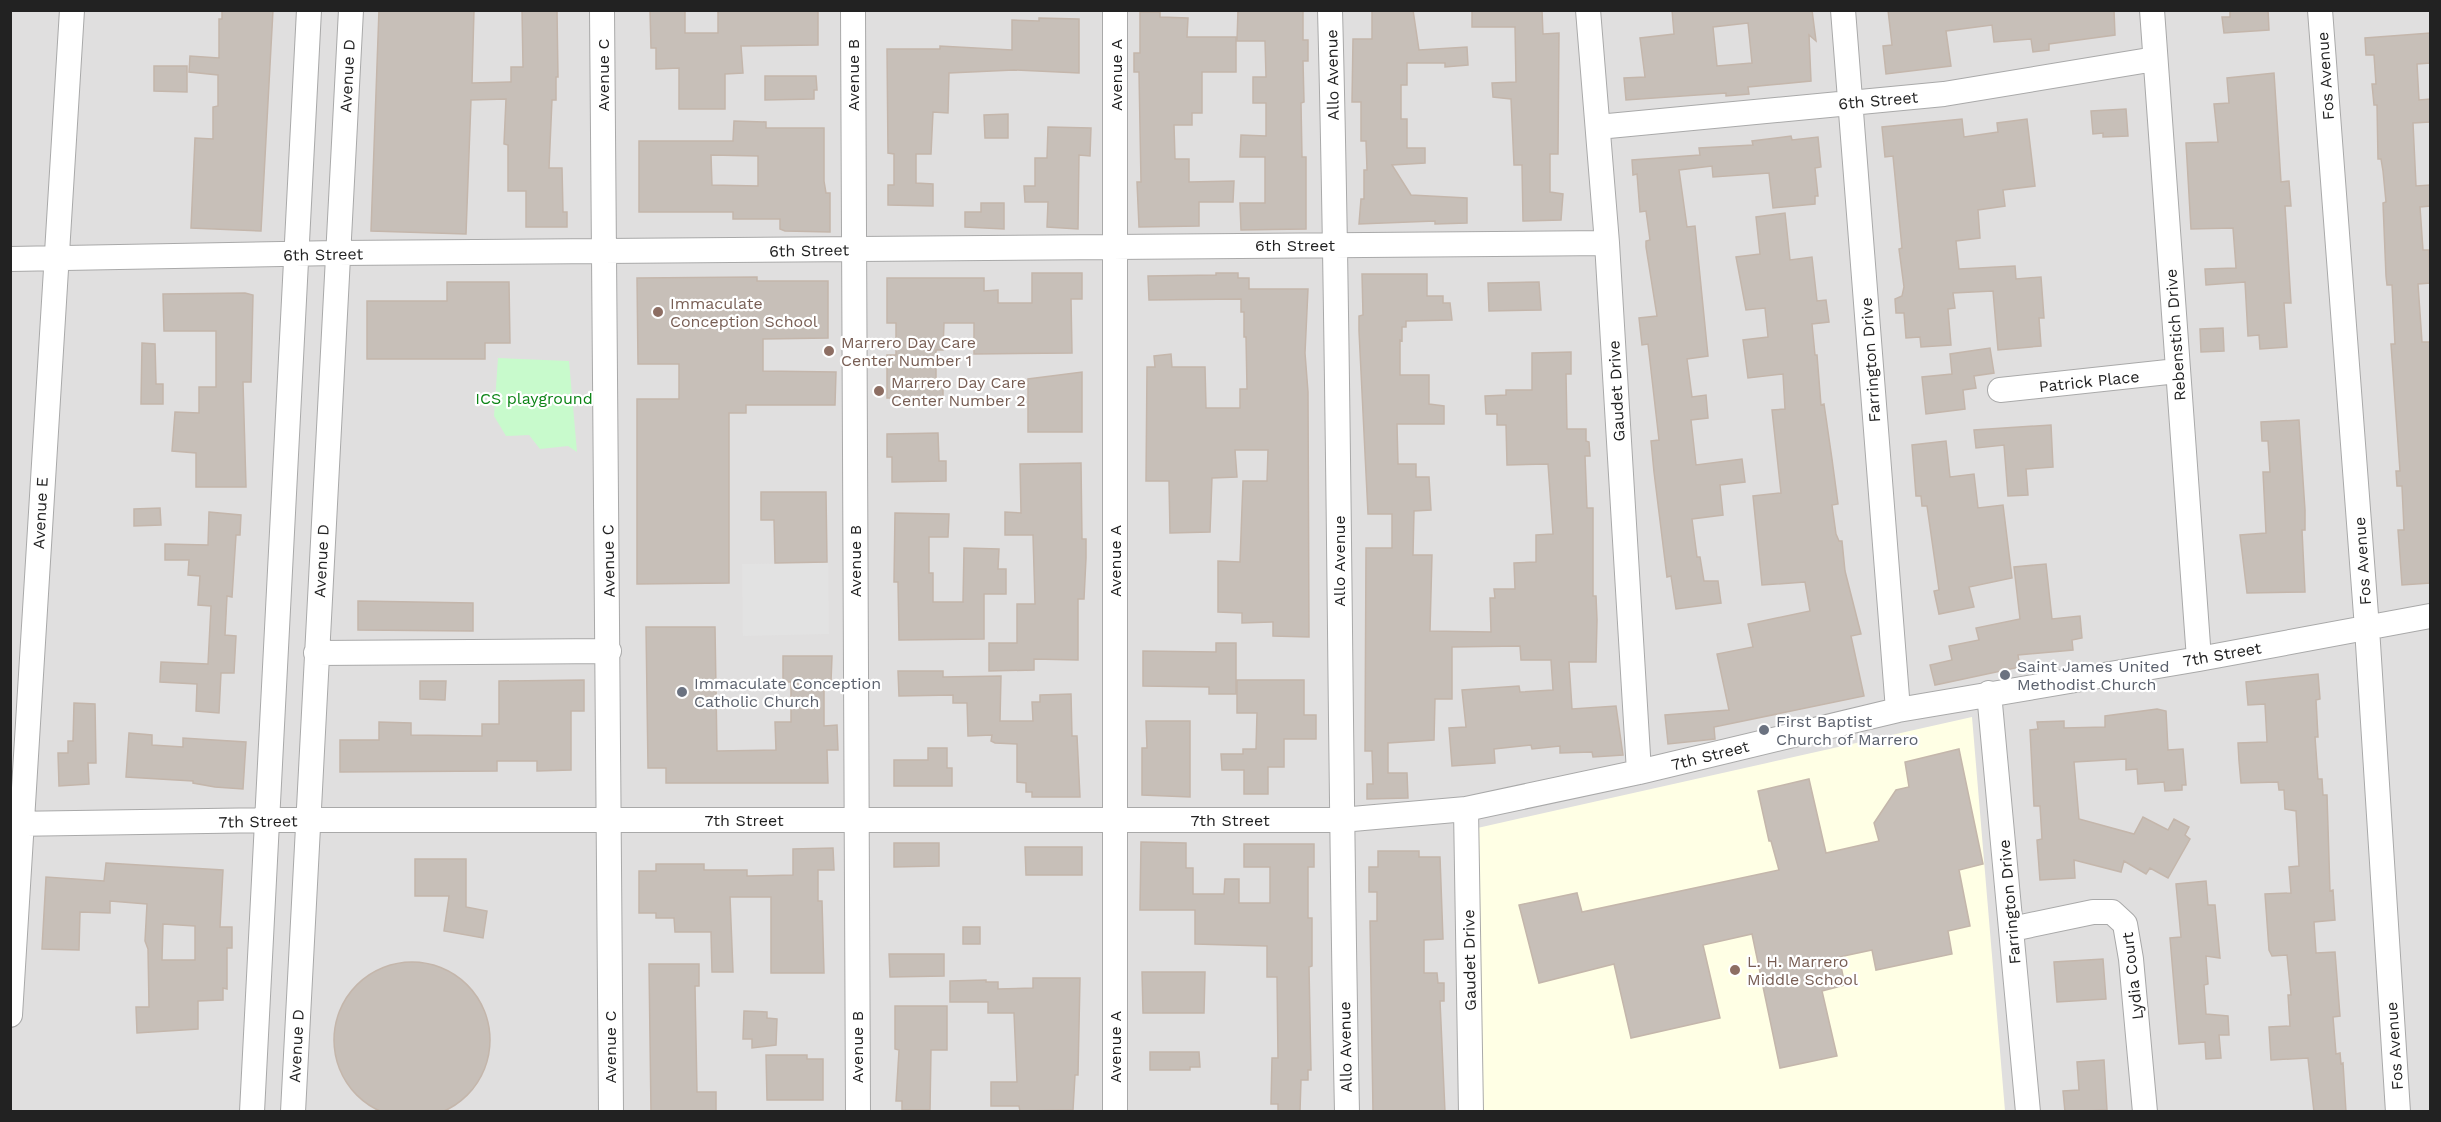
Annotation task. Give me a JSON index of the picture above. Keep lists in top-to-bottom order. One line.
{"streets":{"street":["Avenue C","Avenue B","Avenue A","Allo Avenue","Avenue D","Fos Avenue","6th Street","Rebenstich Drive","Farrington Drive","Patrick Place","Gaudet Drive","Avenue E","7th Street","Lydia Court"]},"crossings":[["Avenue C","6th Street"],["Avenue C","7th Street"],["Avenue B","6th Street"],["Avenue B","7th Street"],["Avenue A","6th Street"],["Avenue A","7th Street"],["Allo Avenue","6th Street"],["Allo Avenue","7th Street"],["Avenue D","6th Street"],["Avenue D","7th Street"],["Fos Avenue","7th Street"],["6th Street","Rebenstich Drive"],["6th Street","Farrington Drive"],["6th Street","Gaudet Drive"],["6th Street","Avenue E"],["Rebenstich Drive","Patrick Place"],["Rebenstich Drive","7th Street"],["Farrington Drive","7th Street"],["Farrington Drive","Lydia Court"],["Gaudet Drive","7th Street"],["Avenue E","7th Street"]],"parks":["ICS playground"],"places":["Immaculate Conception School","Marrero Day Care Center Number 1","Marrero Day Care Center Number 2","Saint James United Methodist Church","Immaculate Conception Catholic Church","First Baptist Church of Marrero","L. H. Marrero Middle School"]}
